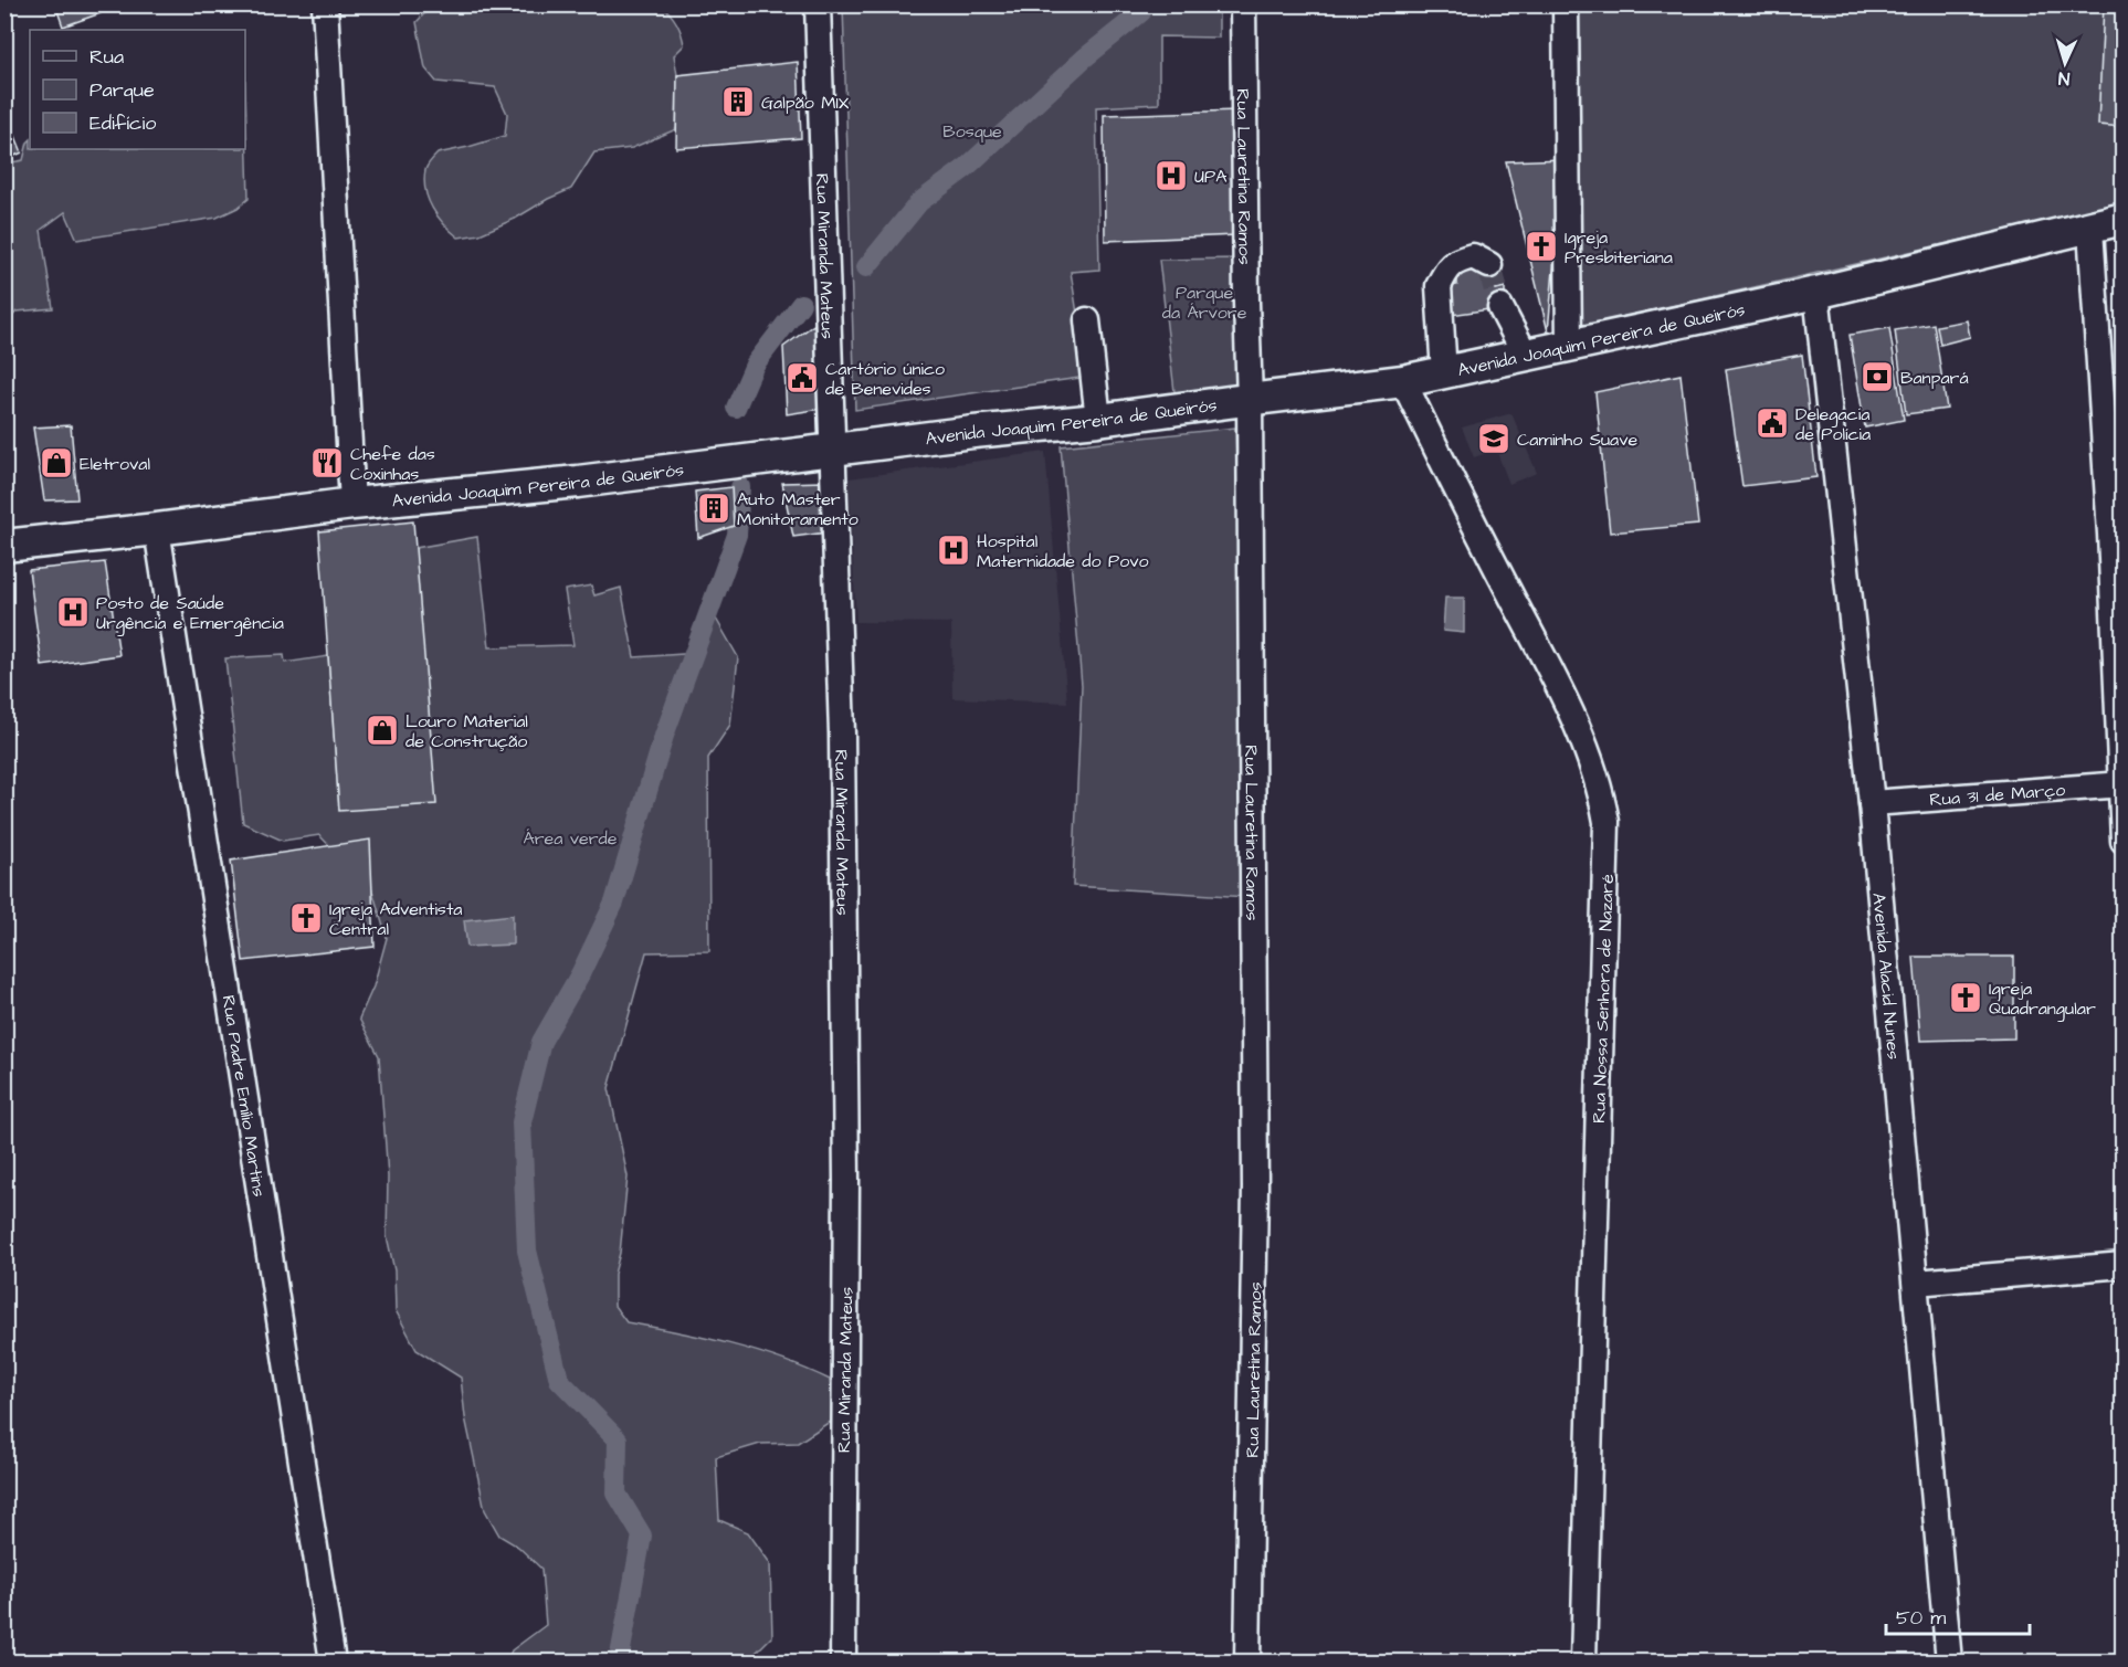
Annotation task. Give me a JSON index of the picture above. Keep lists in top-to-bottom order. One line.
{"streets":{"main road":["Avenida Joaquim Pereira de Queirós"],"street":["Rua Lauretina Ramos","Rua Miranda Mateus","Rua 31 de Março","Avenida Alacid Nunes","Rua Nossa Senhora de Nazaré","Rua Padre Emílio Martins"]},"crossings":[["Rua Lauretina Ramos","Avenida Joaquim Pereira de Queirós"],["Rua Miranda Mateus","Avenida Joaquim Pereira de Queirós"],["Avenida Joaquim Pereira de Queirós","Avenida Alacid Nunes"],["Avenida Joaquim Pereira de Queirós","Rua Nossa Senhora de Nazaré"],["Avenida Joaquim Pereira de Queirós","Rua Padre Emílio Martins"],["Rua 31 de Março","Avenida Alacid Nunes"]],"parks":["Bosque","Parque da Árvore","Área verde"],"places":{"building":["Galpão MIX","Auto Master Monitoramento"],"hospital":["UPA","Hospital Maternidade do Povo","Posto de Saúde Urgência e Emergência"],"church":["Igreja Presbiteriana","Igreja Adventista Central","Igreja Quadrangular"],"bank":["Banpará"],"public building":["Cartório único de Benevides","Delegacia de Polícia"],"school or university":["Caminho Suave"],"shop":["Eletroval","Louro Material de Construção"],"restaurant":["Chefe das Coxinhas"]},"legend":["Rua","Parque","Edifício"],"scale_bar":"50 m","north":"bottom"}
